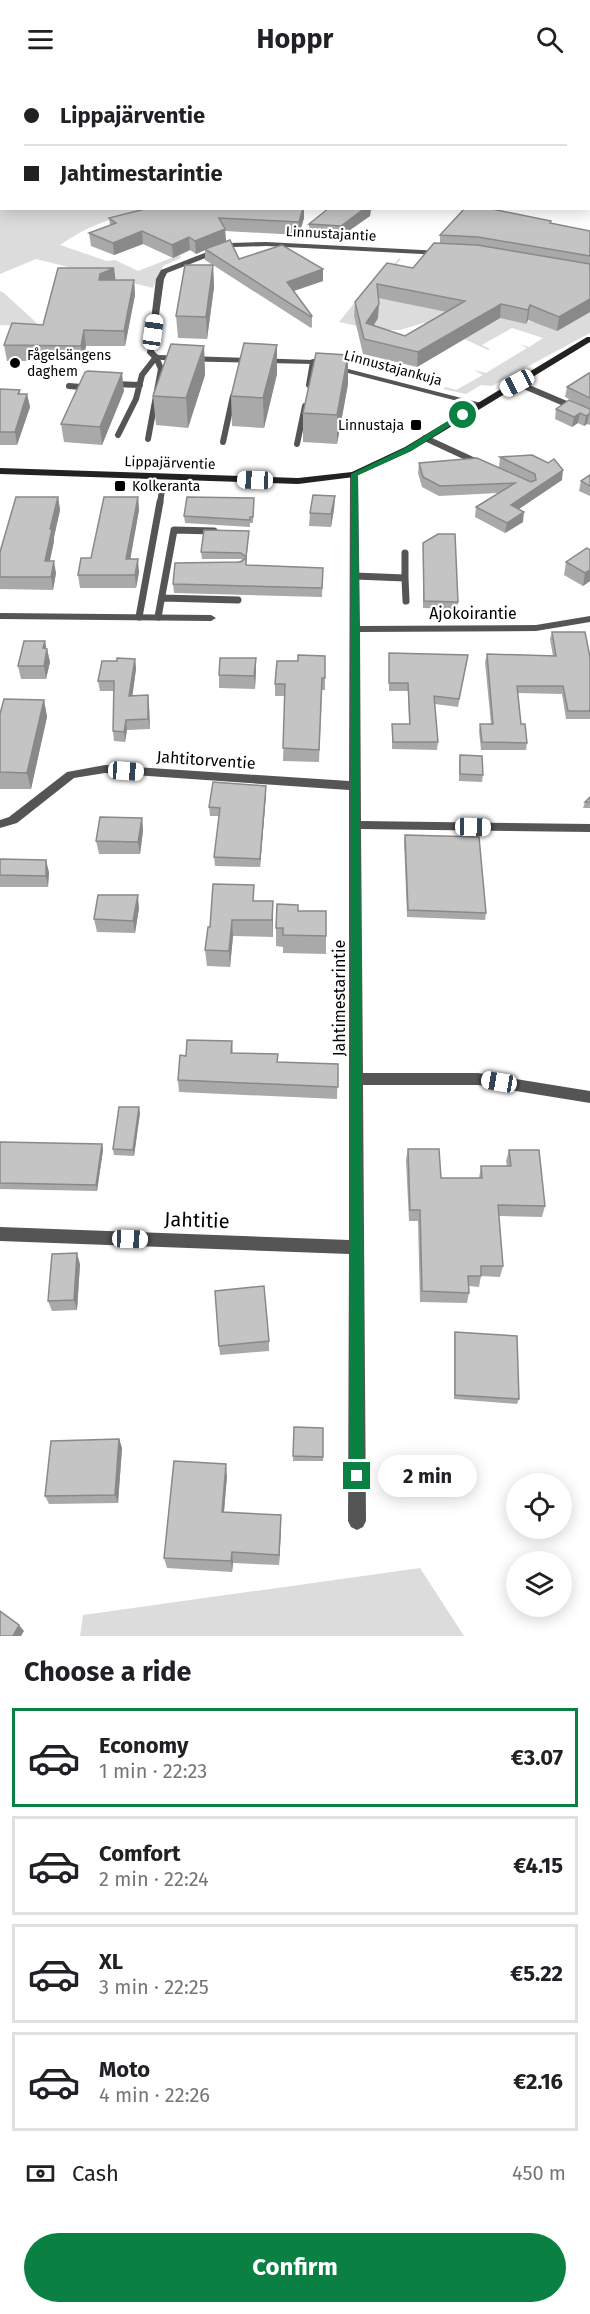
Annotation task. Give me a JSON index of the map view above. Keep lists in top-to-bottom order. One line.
{"streets":{"main road":["Lippajärventie"],"street":["Linnustajantie","Linnustajankuja","Ajokoirantie","Jahtitorventie","Jahtimestarintie","Jahtitie"]},"crossings":[["Linnustajantie","Linnustajankuja"],["Linnustajankuja","Lippajärventie"],["Lippajärventie","Jahtimestarintie"],["Ajokoirantie","Jahtimestarintie"],["Jahtitorventie","Jahtimestarintie"],["Jahtimestarintie","Jahtitie"]],"places":{"other":["Fågelsängens daghem"],"transit":["Linnustaja","Kolkeranta"]},"page":{"header":"Hoppr","banner":["Lippajärventie","Jahtimestarintie"],"bubble":"2 min","heading":"Choose a ride","list":[{"name":"Economy","note":"1 min · 22:23","value":"€3.07"},{"name":"Comfort","note":"2 min · 22:24","value":"€4.15"},{"name":"XL","note":"3 min · 22:25","value":"€5.22"},{"name":"Moto","note":"4 min · 22:26","value":"€2.16"}],"pay":["Cash","450 m"],"buttons":"Confirm"}}
